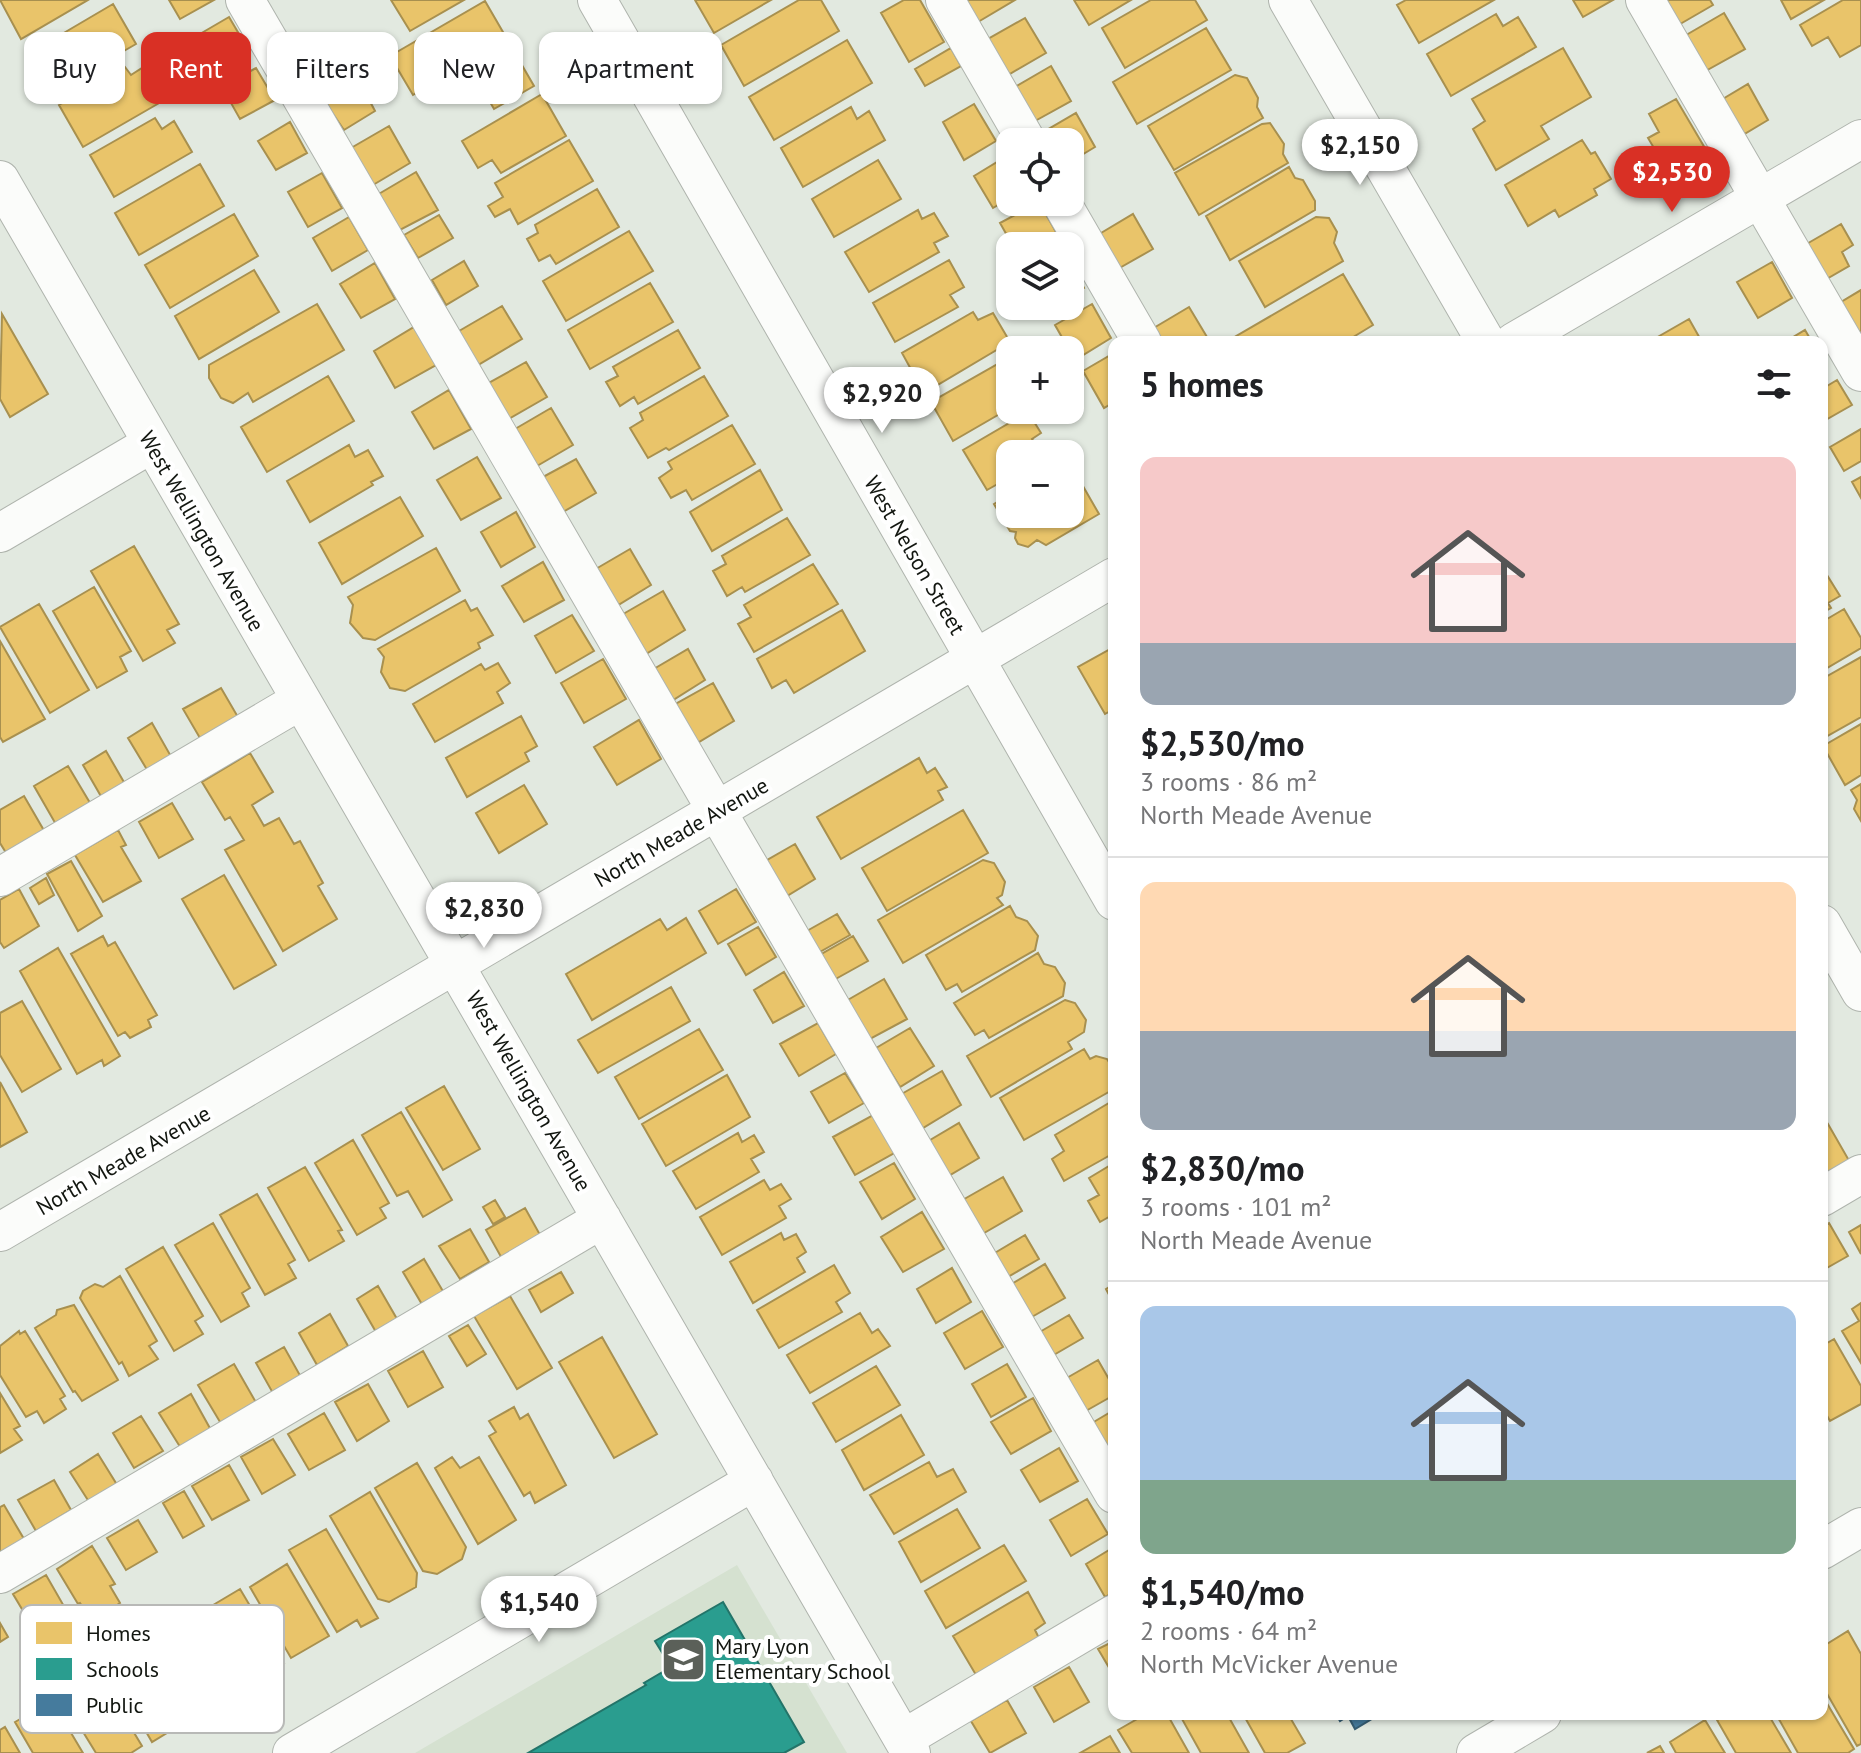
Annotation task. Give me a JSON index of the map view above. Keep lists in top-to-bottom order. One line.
{"streets":{"street":["West Wellington Avenue","West Nelson Street","North Meade Avenue"]},"crossings":[["West Wellington Avenue","North Meade Avenue"],["West Nelson Street","North Meade Avenue"]],"places":{"school or university":["Mary Lyon Elementary School"]},"legend":["Homes","Schools","Public"],"page":{"chip":["Buy","Rent","Filters","New","Apartment"],"price":["$2,150","$2,530","$2,920","$2,830","$1,540"],"map_buttons":["+","−"],"heading":"5 homes","list":[{"name":"$2,530/mo","note":"3 rooms · 86 m² · North Meade Avenue"},{"name":"$2,830/mo","note":"3 rooms · 101 m² · North Meade Avenue"},{"name":"$1,540/mo","note":"2 rooms · 64 m² · North McVicker Avenue"}]}}
